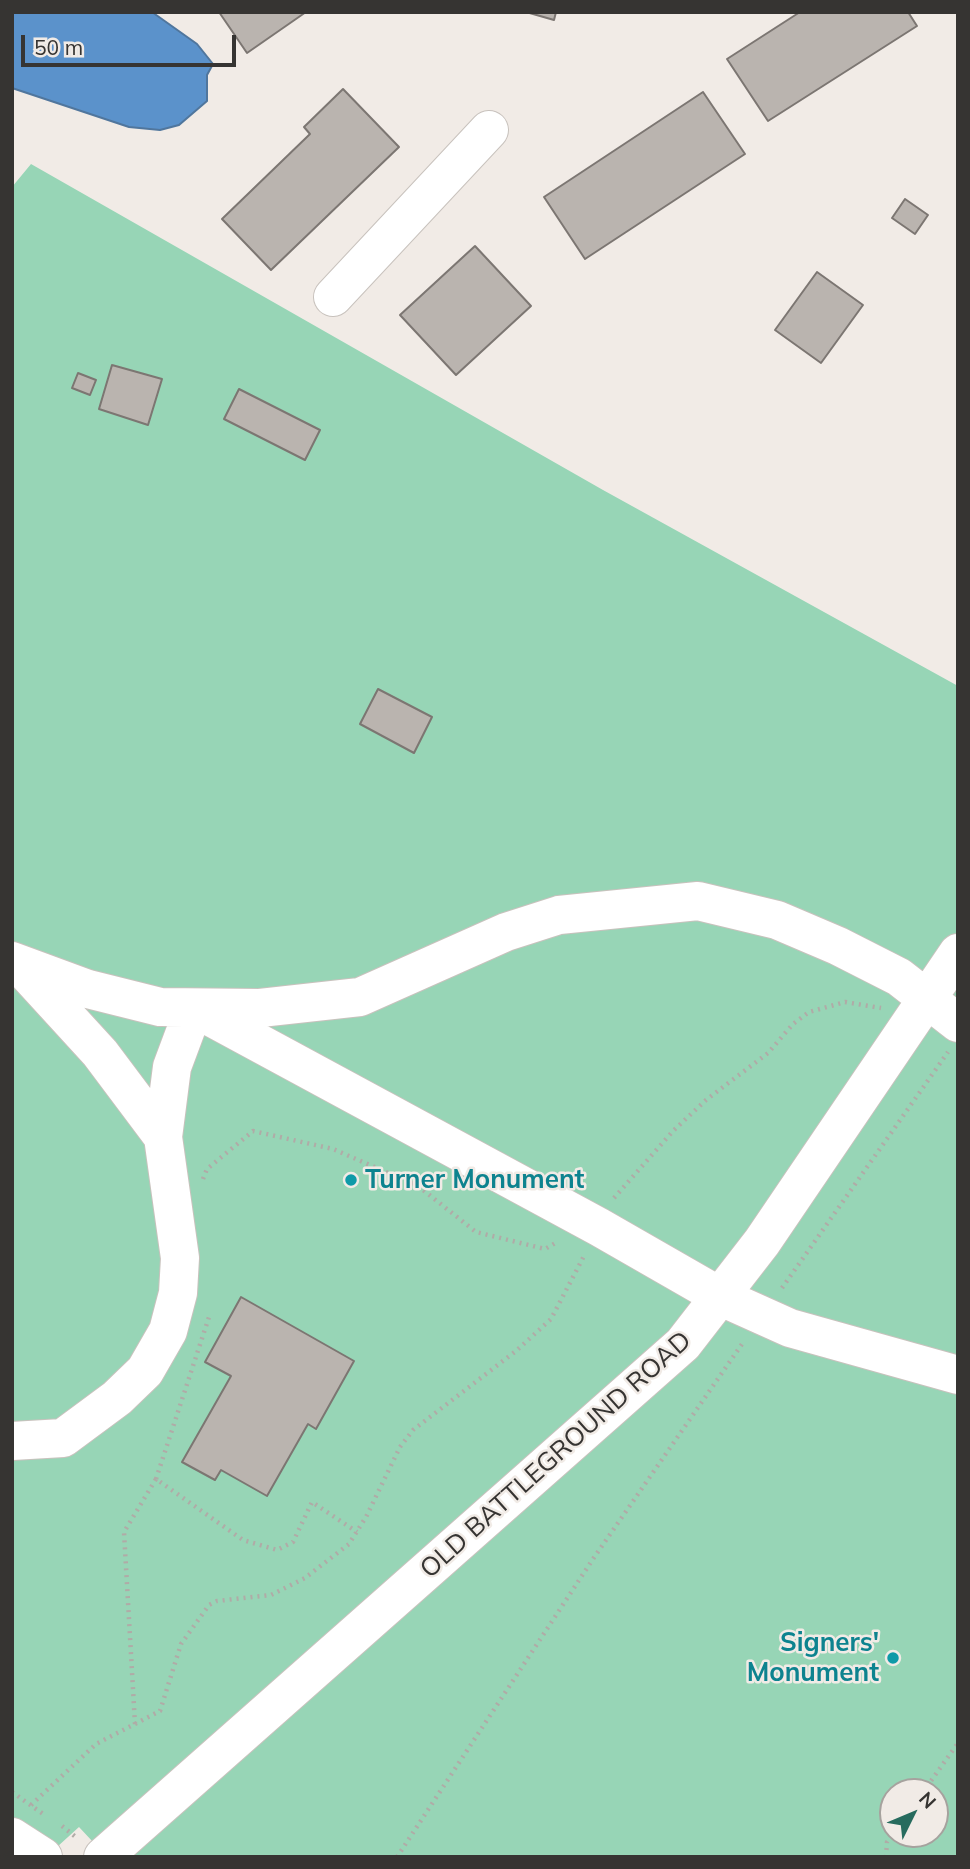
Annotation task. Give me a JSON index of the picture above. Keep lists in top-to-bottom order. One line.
{"streets":{"street":["OLD BATTLEGROUND ROAD"]},"places":["Turner Monument","Signers' Monument"],"scale_bar":"50 m","north":"top right"}
